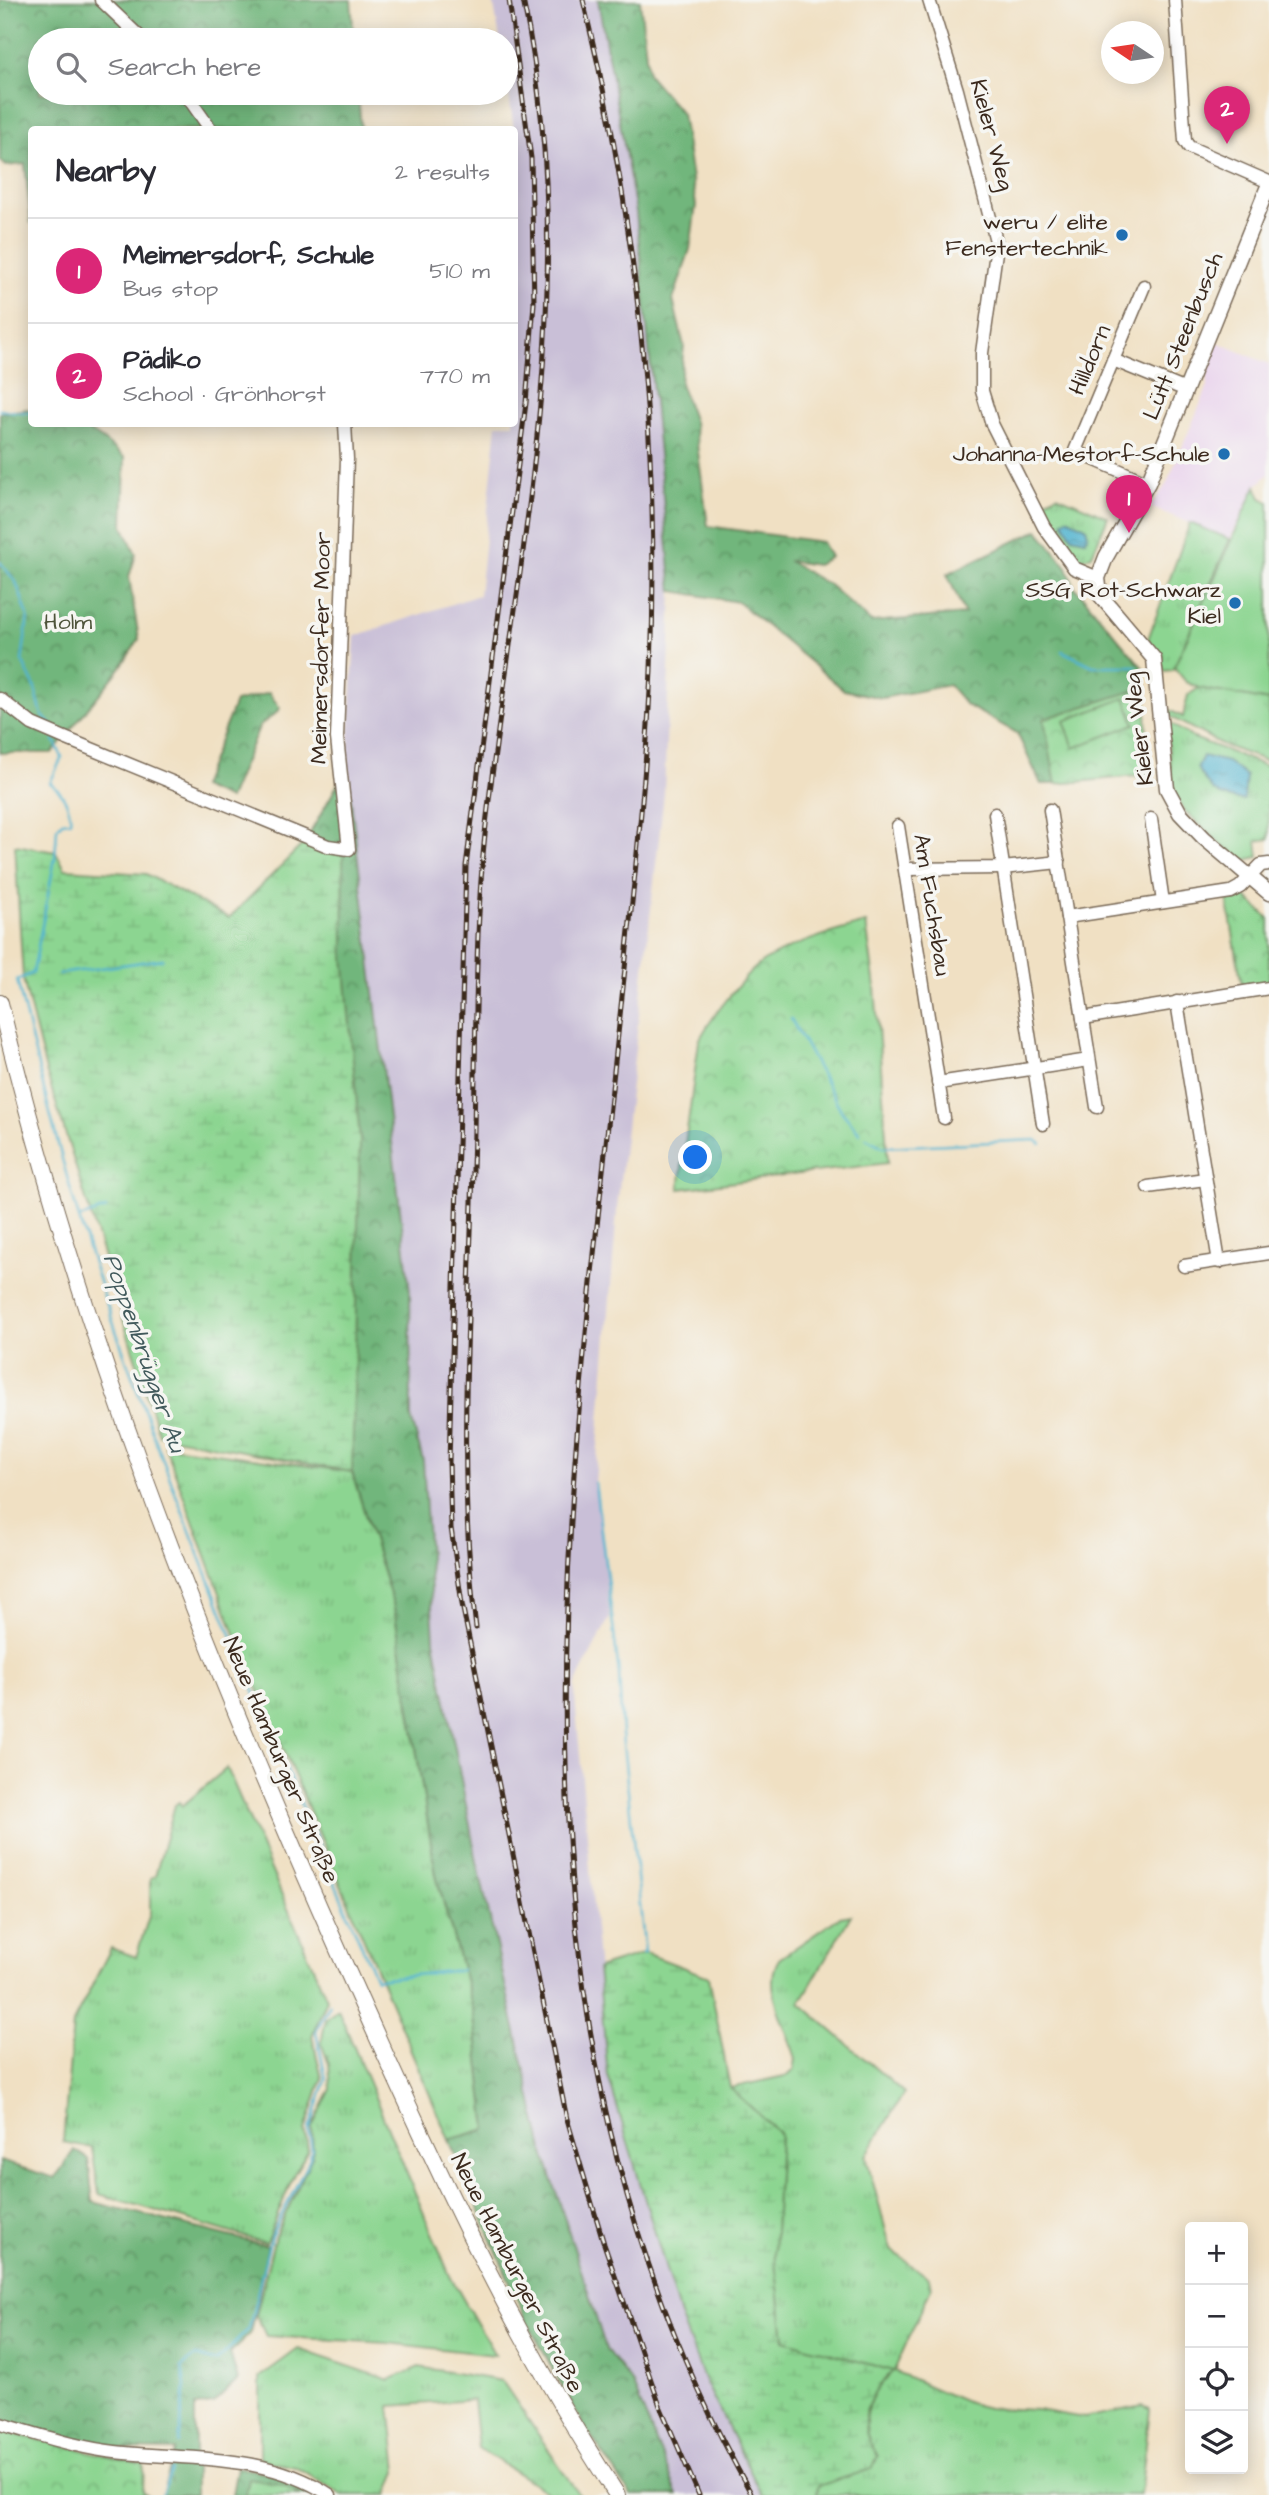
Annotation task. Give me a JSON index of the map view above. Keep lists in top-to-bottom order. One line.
{"streets":{"main road":["Neue Hamburger Straße"],"street":["Kieler Weg","Lütt Steenbusch","Hilldorn","Meimersdorfer Moor","Am Fuchsbau"]},"crossings":[["Kieler Weg","Lütt Steenbusch"],["Lütt Steenbusch","Hilldorn"]],"water":["Poppenbrügger Au"],"parks":["Holm"],"places":["weru / elite Fenstertechnik","Johanna-Mestorf-Schule","SSG Rot-Schwarz Kiel"],"north":"left","page":{"search":"Search here","pins":["2","1"],"heading":["Nearby","2 results"],"list":[{"mark":"1","name":"Meimersdorf, Schule","note":"Bus stop","value":"510 m"},{"mark":"2","name":"Pädiko","note":"School · Grönhorst","value":"770 m"}],"map_buttons":["+","−"]}}
